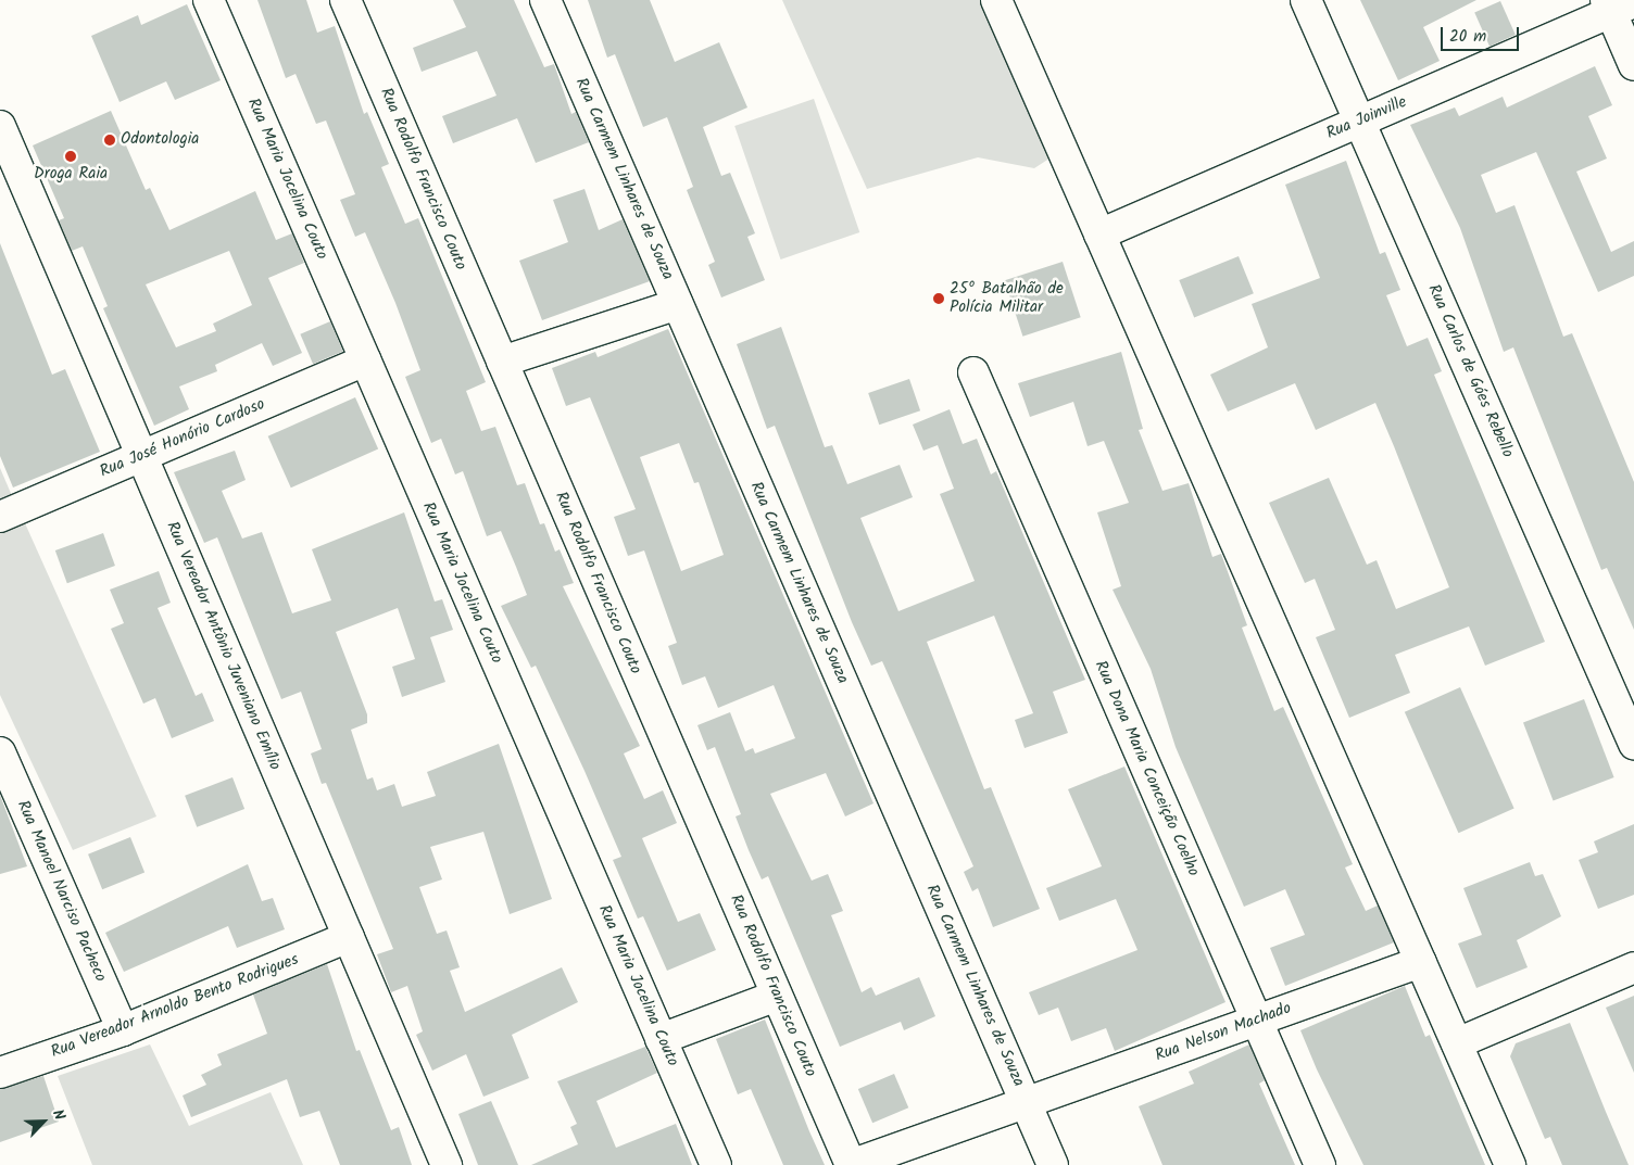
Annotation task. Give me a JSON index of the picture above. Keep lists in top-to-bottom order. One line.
{"streets":{"street":["Rua Joinville","Rua Maria Jocelina Couto","Rua Rodolfo Francisco Couto","Rua Carmem Linhares de Souza","Rua Carlos de Góes Rebello","Rua José Honório Cardoso","Rua Vereador Antônio Juveniano Emílio","Rua Dona Maria Conceição Coelho","Rua Manoel Narciso Pacheco","Rua Vereador Arnoldo Bento Rodrigues","Rua Nelson Machado"]},"crossings":[["Rua Joinville","Rua Carlos de Góes Rebello"],["Rua Maria Jocelina Couto","Rua José Honório Cardoso"],["Rua Rodolfo Francisco Couto","Rua Nelson Machado"],["Rua Carmem Linhares de Souza","Rua Nelson Machado"],["Rua José Honório Cardoso","Rua Vereador Antônio Juveniano Emílio"],["Rua Vereador Antônio Juveniano Emílio","Rua Vereador Arnoldo Bento Rodrigues"],["Rua Dona Maria Conceição Coelho","Rua Nelson Machado"],["Rua Manoel Narciso Pacheco","Rua Vereador Arnoldo Bento Rodrigues"]],"places":["Odontologia","Droga Raia","25º Batalhão de Polícia Militar"],"scale_bar":"20 m","north":"top right"}
